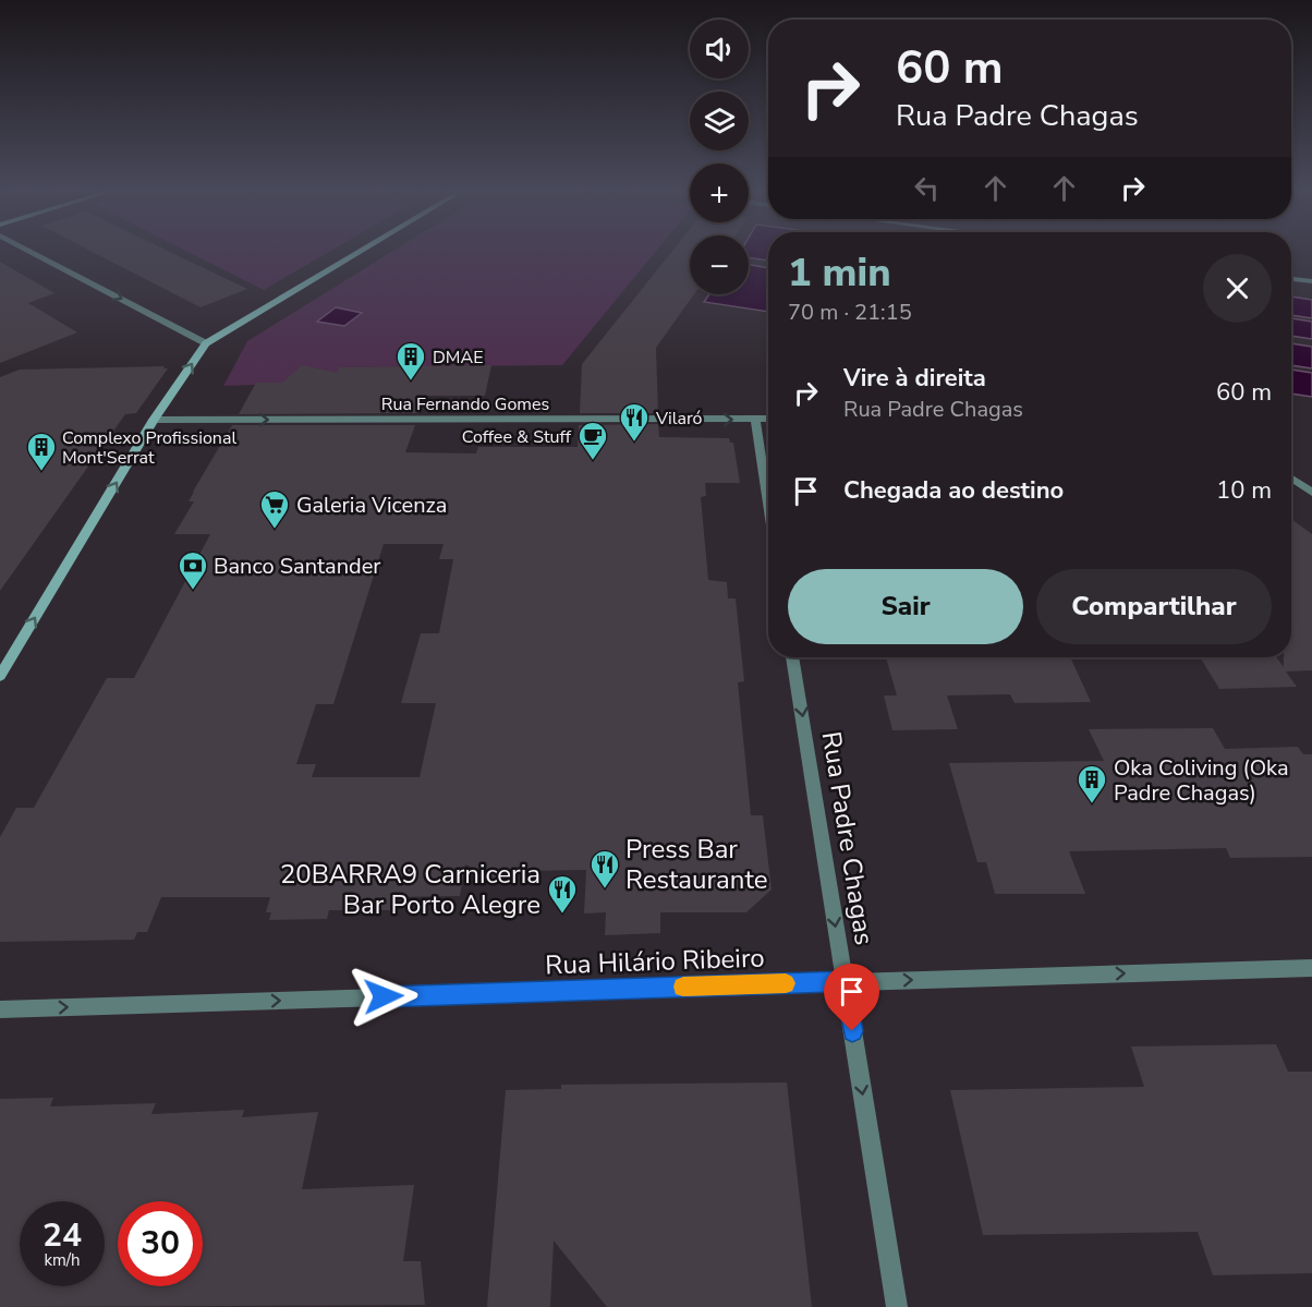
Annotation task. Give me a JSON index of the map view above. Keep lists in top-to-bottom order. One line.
{"streets":{"street":["Rua Fernando Gomes","Rua Padre Chagas","Rua Hilário Ribeiro"]},"crossings":[["Rua Padre Chagas","Rua Hilário Ribeiro"]],"one_way":["Rua Fernando Gomes","Rua Padre Chagas","Rua Hilário Ribeiro"],"places":{"building":["DMAE","Complexo Profissional Mont'Serrat","Oka Coliving (Oka Padre Chagas)"],"restaurant":["Vilaró","Press Bar Restaurante","20BARRA9 Carniceria Bar Porto Alegre"],"cafe":["Coffee & Stuff"],"supermarket":["Galeria Vicenza"],"bank":["Banco Santander"]},"page":{"map_buttons":["+","−"],"turn":["60 m","Rua Padre Chagas"],"heading":["1 min","70 m · 21:15"],"list":[{"name":"Vire à direita","note":"Rua Padre Chagas","value":"60 m"},{"name":"Chegada ao destino","value":"10 m"}],"buttons":["Sair","Compartilhar"],"speed":"24 km/h","limit":"30"}}
